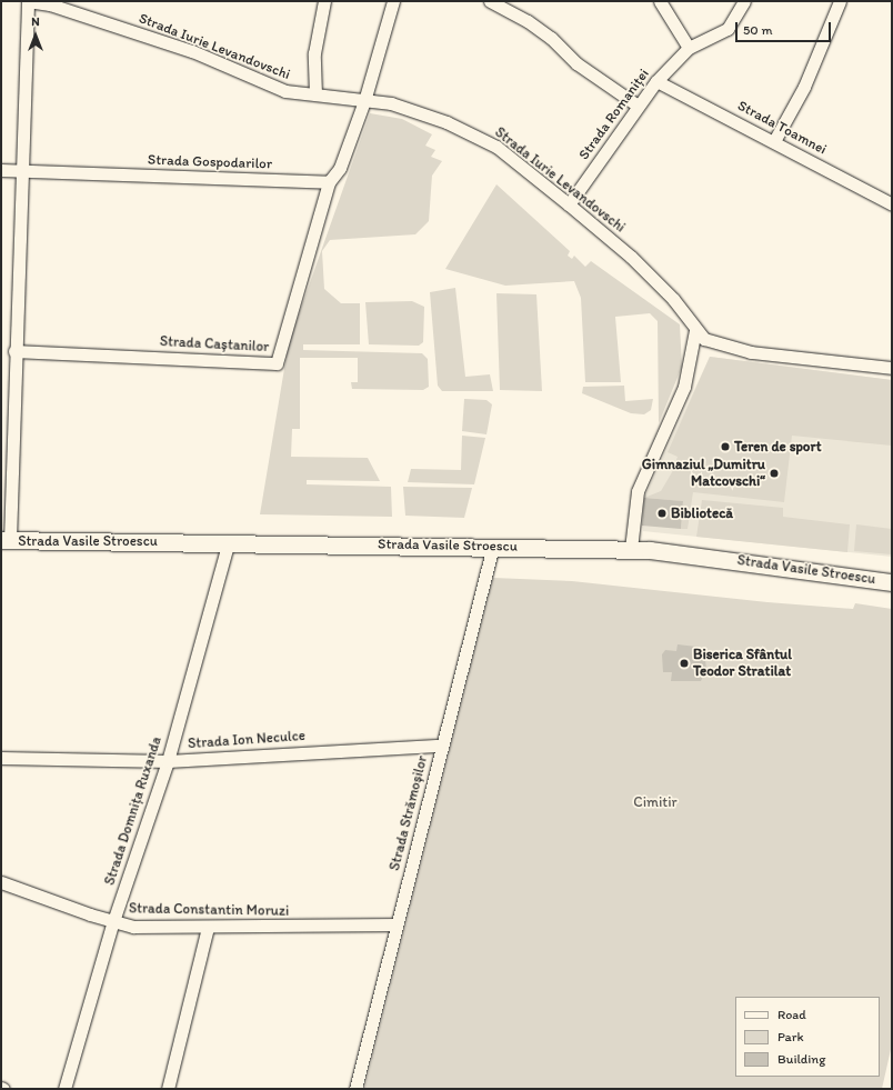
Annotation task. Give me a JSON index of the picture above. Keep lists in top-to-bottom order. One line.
{"streets":{"main road":["Strada Vasile Stroescu"],"street":["Strada Iurie Levandovschi","Strada Romaniței","Strada Toamnei","Strada Gospodarilor","Strada Caștanilor","Strada Ion Neculce","Strada Domnița Ruxanda","Strada Strămoșilor","Strada Constantin Moruzi"]},"crossings":[["Strada Iurie Levandovschi","Strada Romaniței"],["Strada Romaniței","Strada Toamnei"],["Strada Gospodarilor","Strada Caștanilor"],["Strada Vasile Stroescu","Strada Domnița Ruxanda"],["Strada Vasile Stroescu","Strada Strămoșilor"],["Strada Ion Neculce","Strada Domnița Ruxanda"],["Strada Ion Neculce","Strada Strămoșilor"],["Strada Domnița Ruxanda","Strada Constantin Moruzi"],["Strada Strămoșilor","Strada Constantin Moruzi"]],"parks":["Cimitir"],"places":["Teren de sport","Gimnaziul „Dumitru Matcovschi“","Bibliotecă","Biserica Sfântul Teodor Stratilat"],"legend":["Road","Park","Building"],"scale_bar":"50 m","north":"top"}
